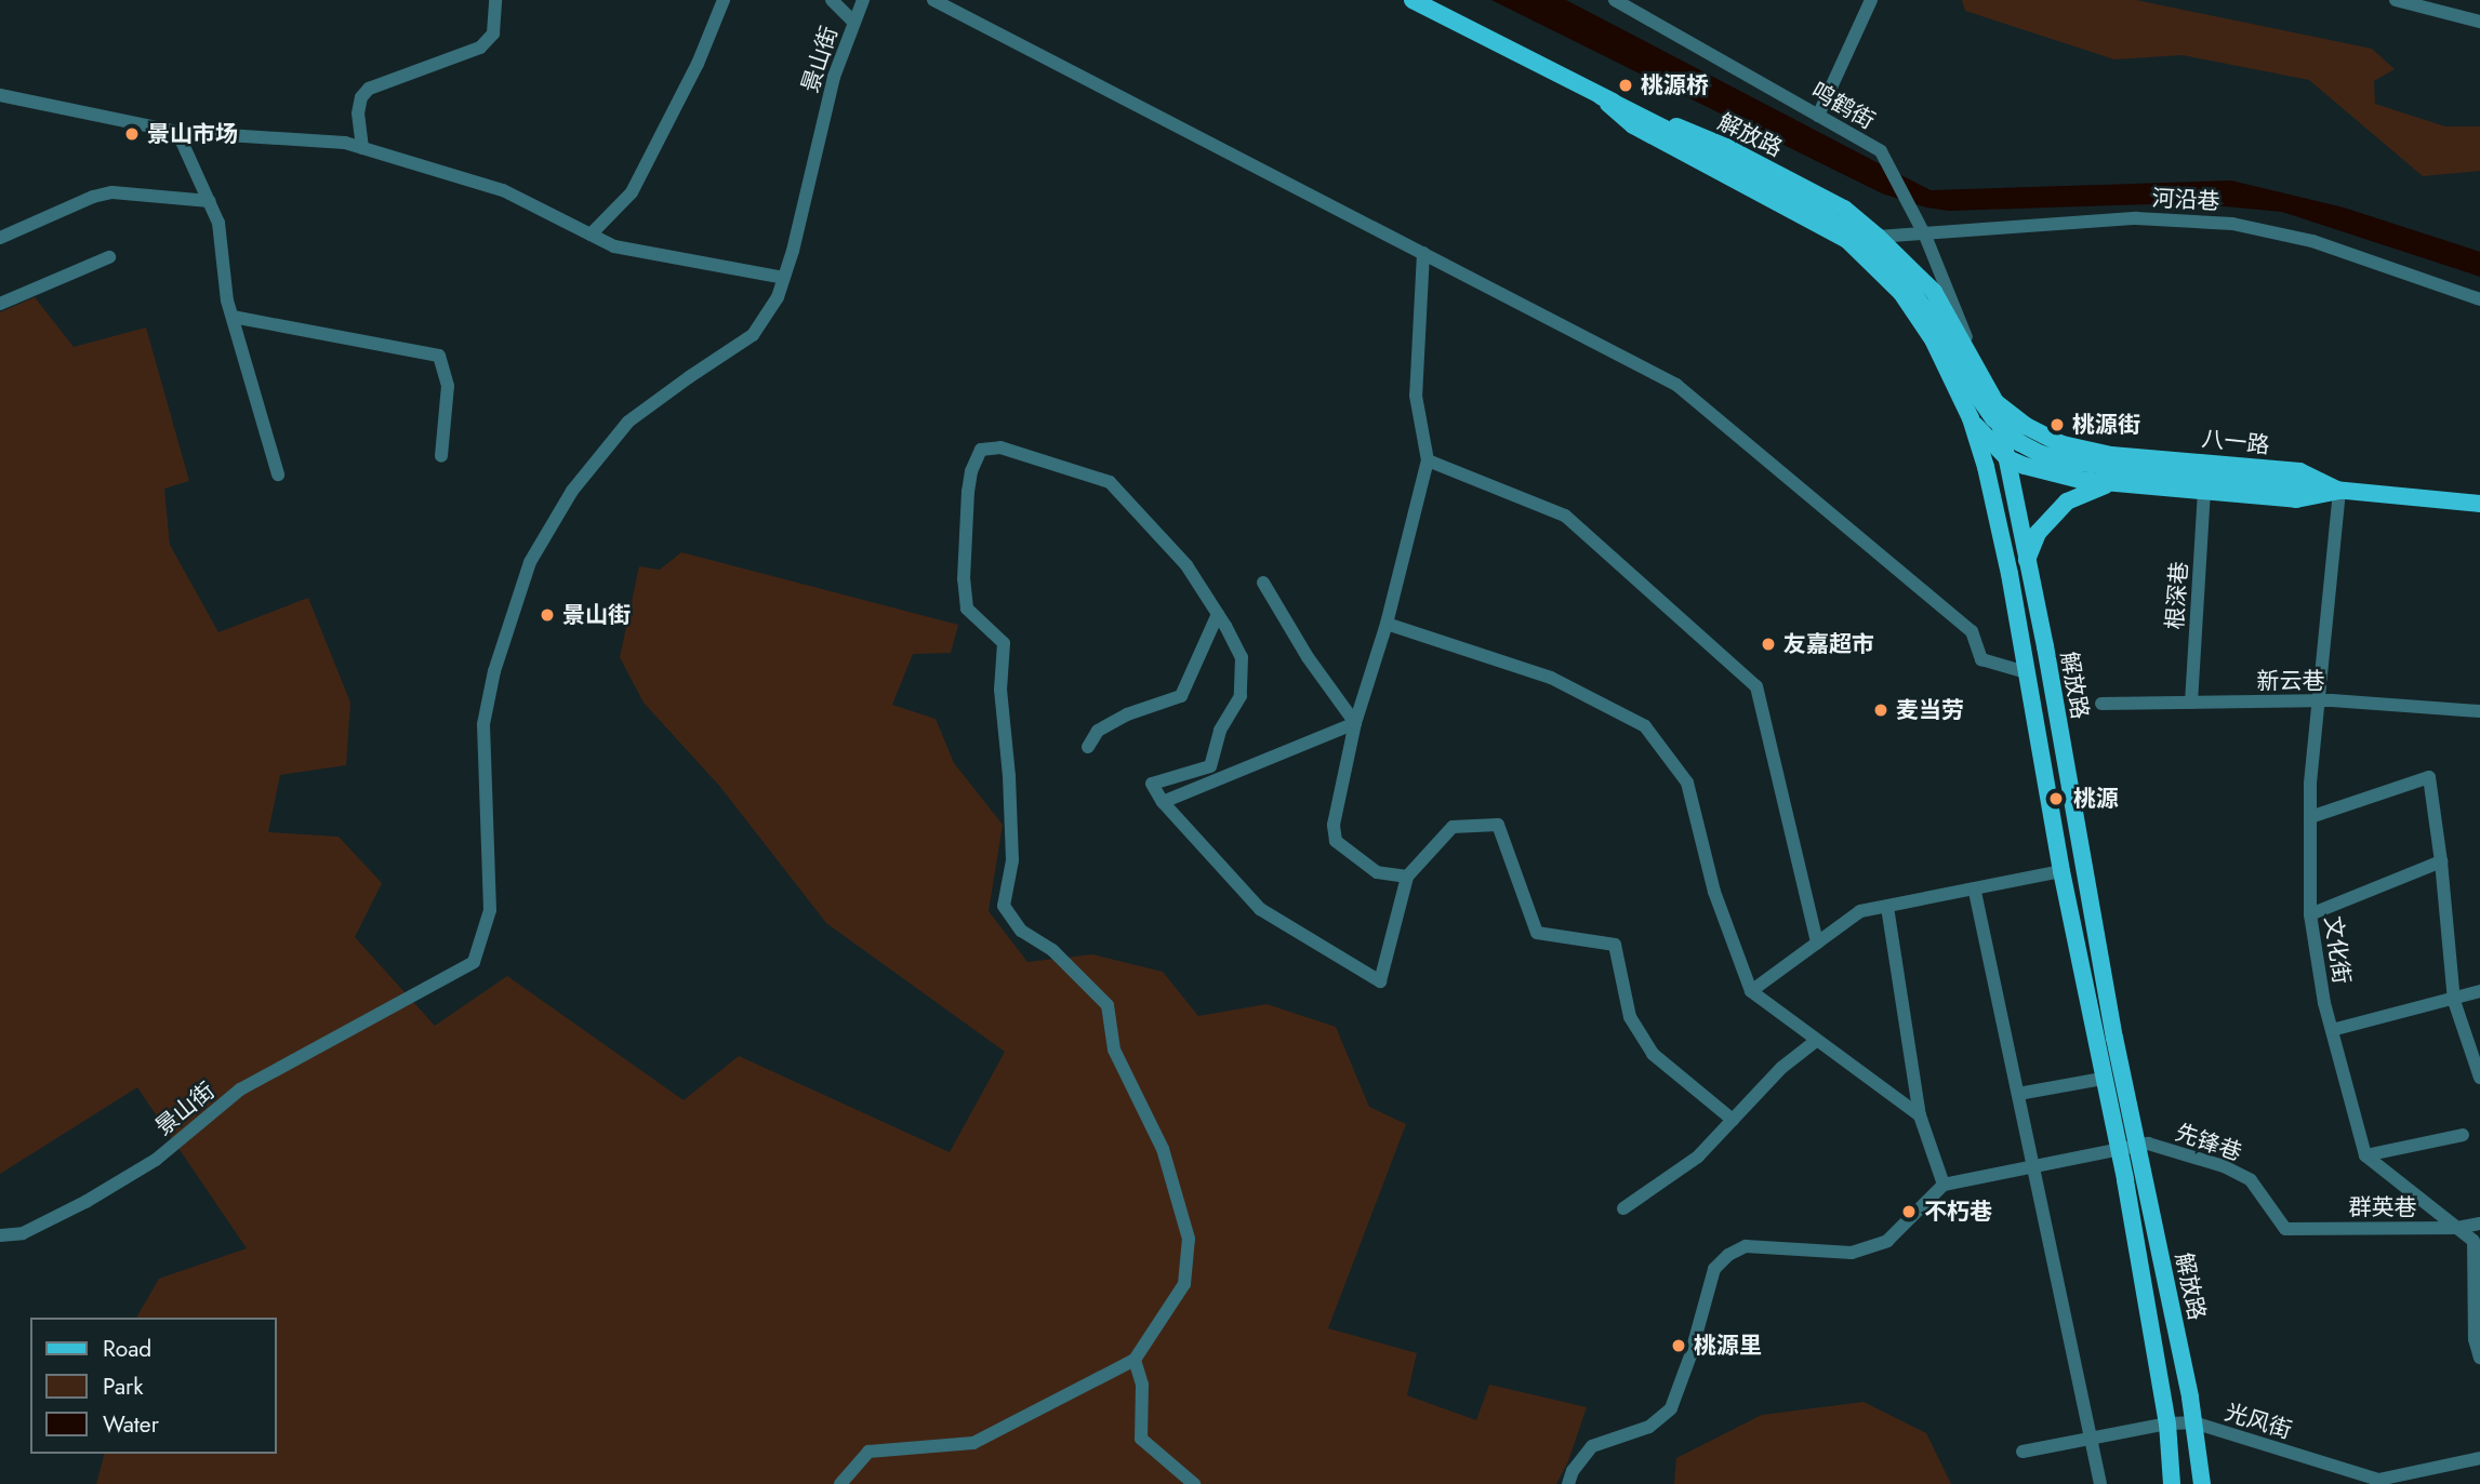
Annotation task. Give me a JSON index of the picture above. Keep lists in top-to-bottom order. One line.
{"streets":{"main road":["解放路","八一路"],"street":["景山街","鸣鹤街","河沿巷","根深巷","新云巷","文化街","先锋巷","群英巷","光风街"]},"crossings":[["鸣鹤街","解放路"],["鸣鹤街","河沿巷"],["解放路","河沿巷"],["解放路","八一路"],["解放路","先锋巷"],["解放路","光风街"],["八一路","文化街"],["根深巷","新云巷"],["新云巷","文化街"],["先锋巷","群英巷"]],"places":["桃源桥","景山市场","桃源街","景山街","友嘉超市","麦当劳","桃源","不朽巷","桃源里"],"legend":["Road","Park","Water"]}
